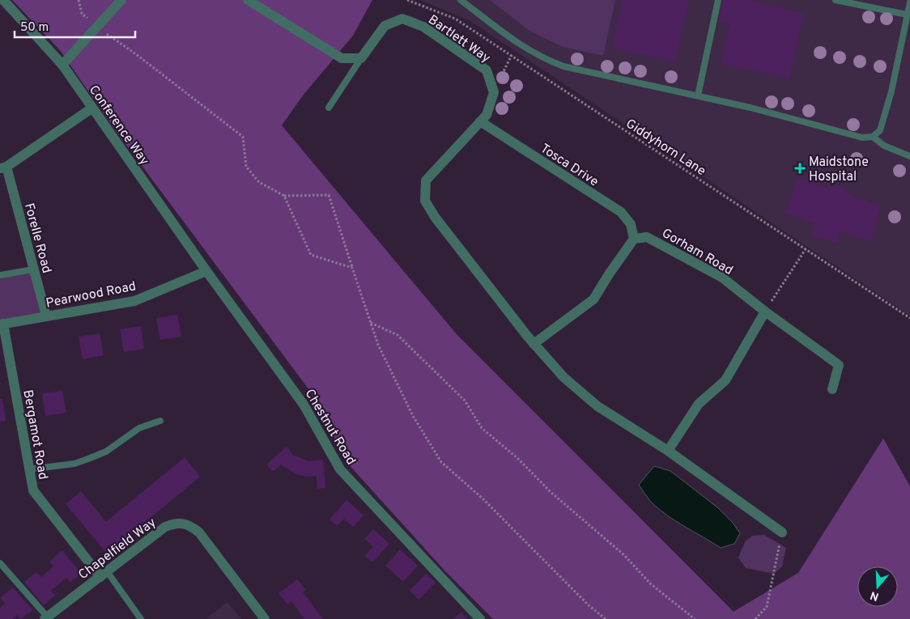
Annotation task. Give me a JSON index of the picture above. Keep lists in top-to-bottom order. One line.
{"streets":{"street":["Bartlett Way","Conference Way","Tosca Drive","Forelle Road","Gorham Road","Pearwood Road","Chestnut Road","Bergamot Road","Chapelfield Way"],"path":["Giddyhorn Lane"]},"crossings":[["Bartlett Way","Tosca Drive"],["Conference Way","Pearwood Road"],["Conference Way","Chestnut Road"],["Tosca Drive","Gorham Road"],["Forelle Road","Pearwood Road"],["Pearwood Road","Chestnut Road"],["Pearwood Road","Bergamot Road"],["Bergamot Road","Chapelfield Way"]],"places":{"health":["Maidstone Hospital"]},"scale_bar":"50 m","north":"bottom"}
